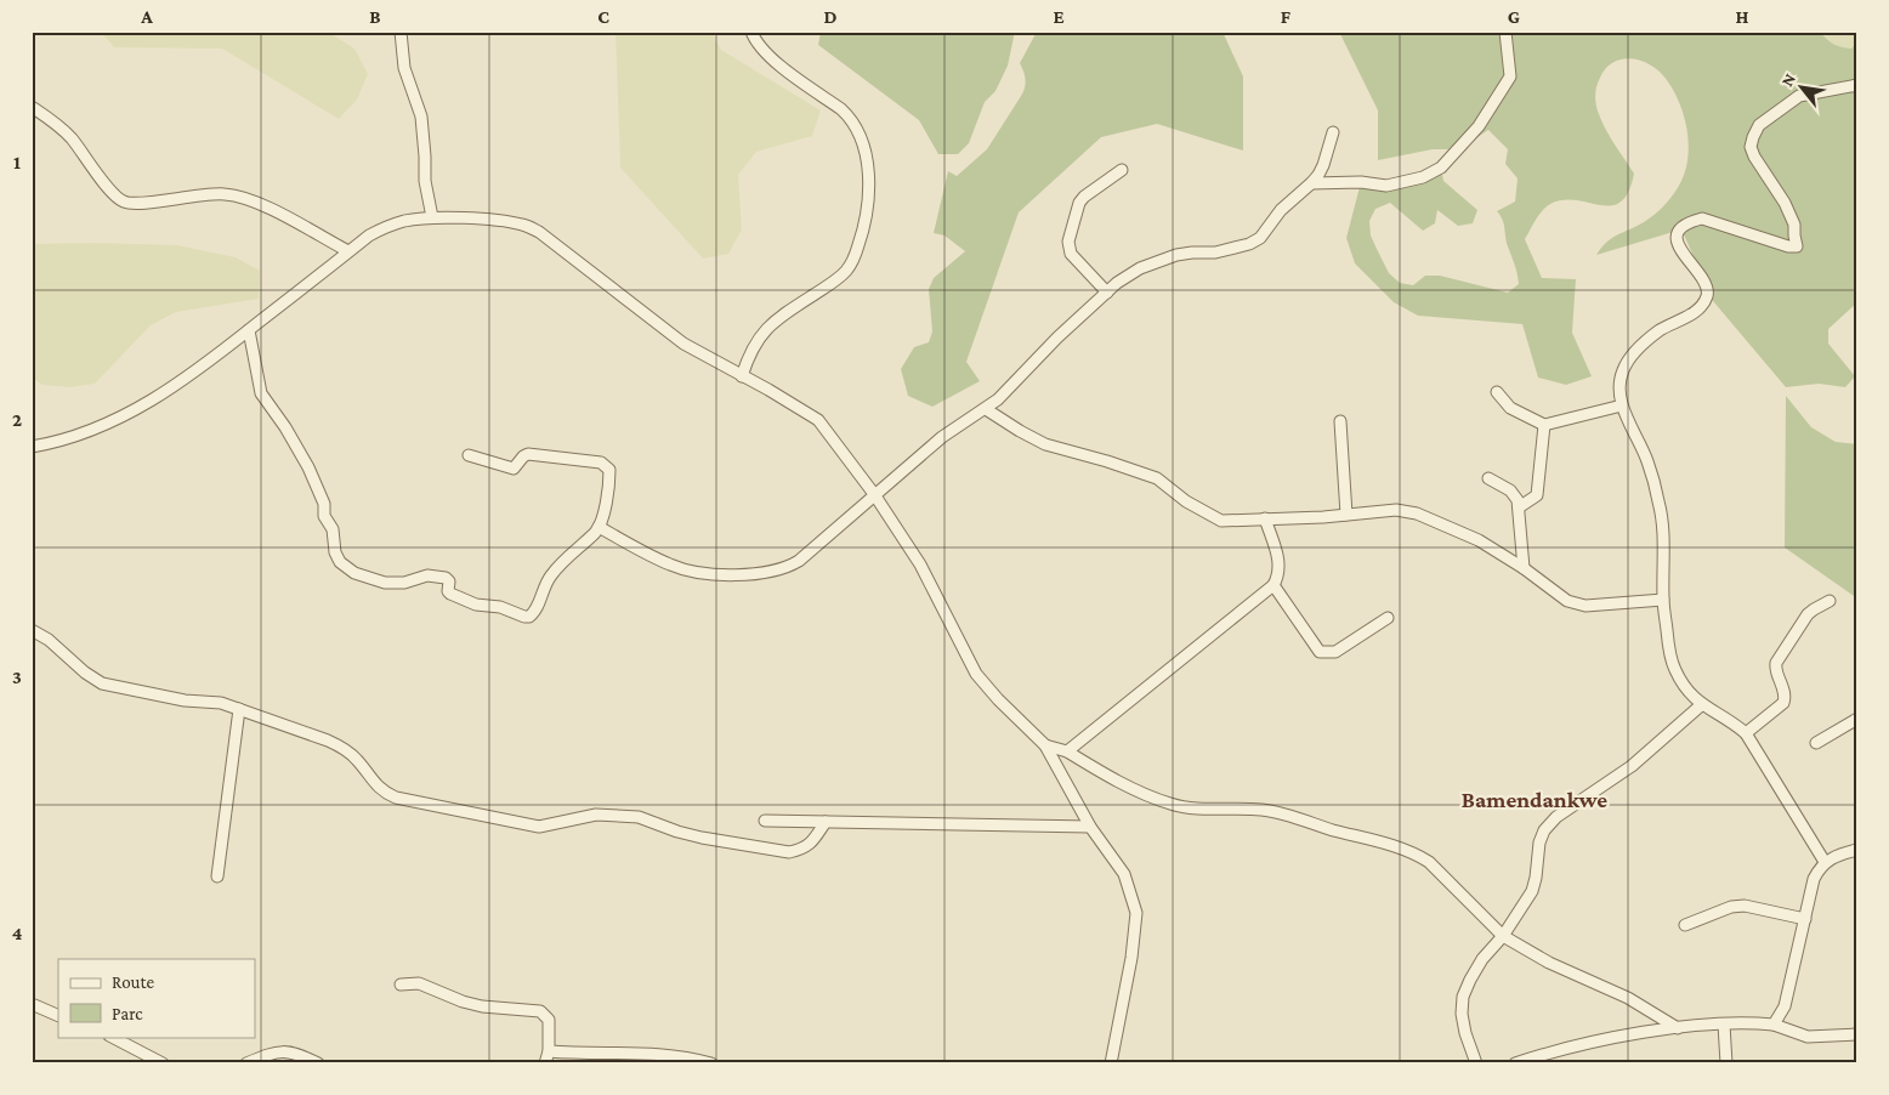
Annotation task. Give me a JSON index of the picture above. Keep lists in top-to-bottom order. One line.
{"districts":["Bamendankwe"],"legend":["Route","Parc"],"north":"top left","grid":{"columns":["A","B","C","D","E","F","G","H"],"rows":["1","2","3","4"]}}
